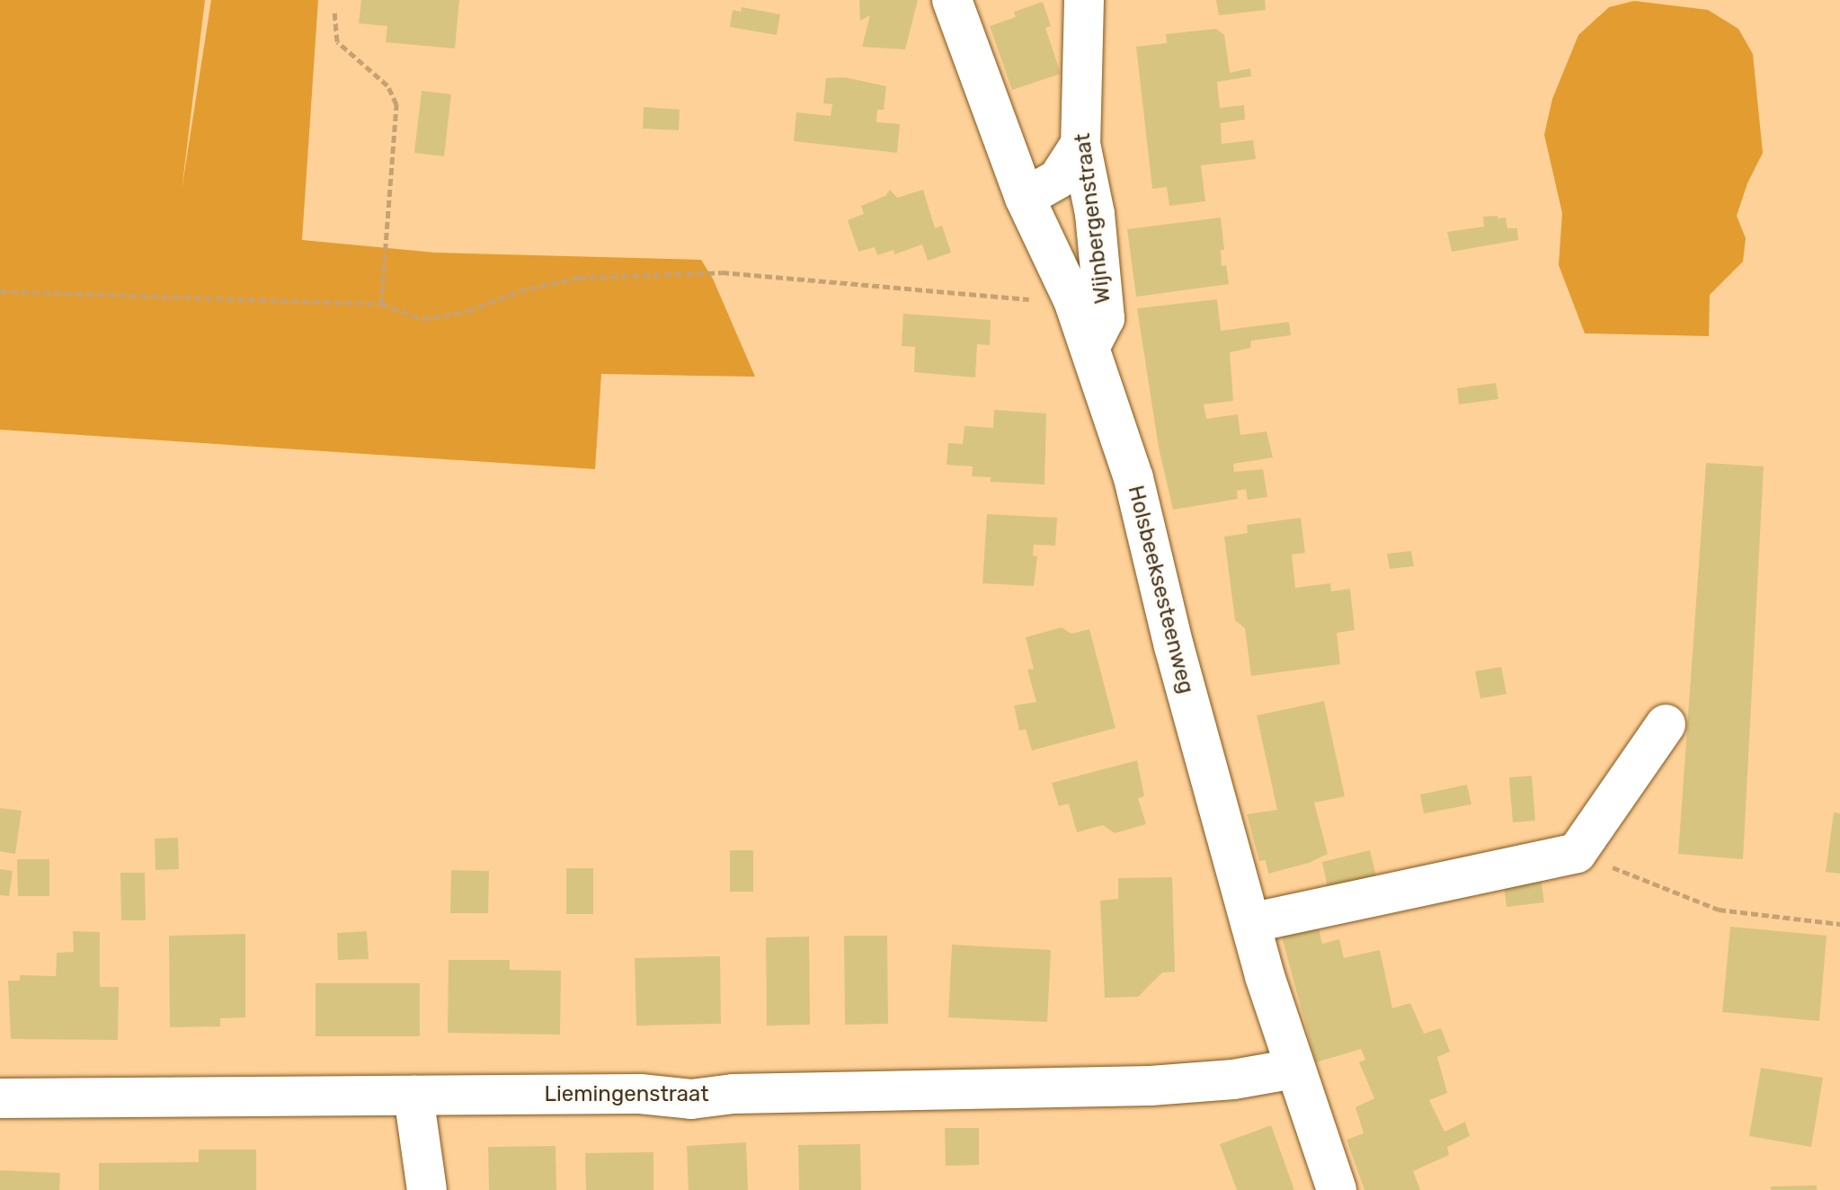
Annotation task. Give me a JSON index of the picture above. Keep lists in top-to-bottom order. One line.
{"streets":{"street":["Wijnbergenstraat","Holsbeeksesteenweg","Liemingenstraat"]},"crossings":[["Wijnbergenstraat","Holsbeeksesteenweg"],["Holsbeeksesteenweg","Liemingenstraat"]]}
